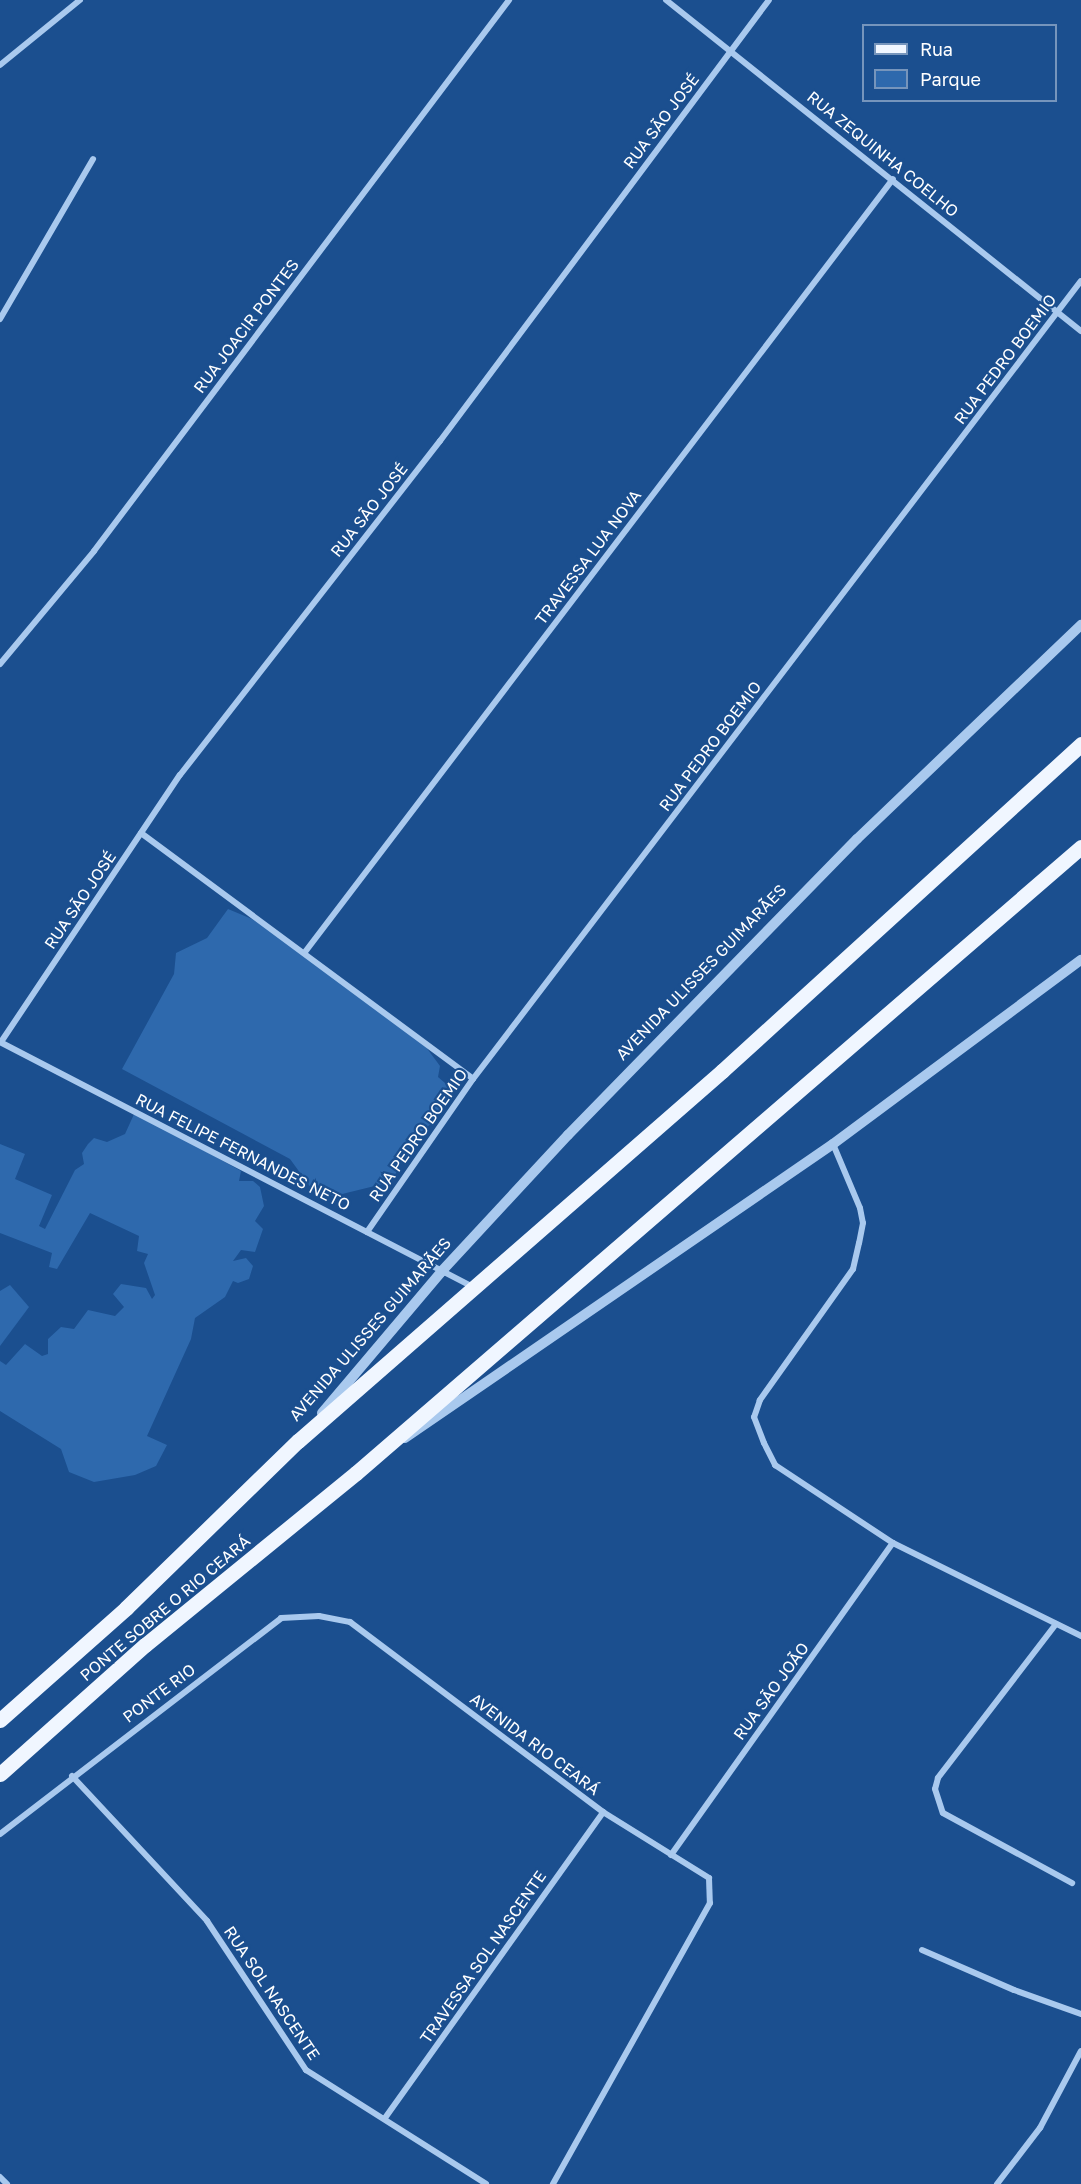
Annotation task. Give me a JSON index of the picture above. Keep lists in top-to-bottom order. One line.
{"streets":{"main road":["AVENIDA ULISSES GUIMARÃES","PONTE SOBRE O RIO CEARÁ"],"street":["RUA SÃO JOSÉ","RUA ZEQUINHA COELHO","RUA JOACIR PONTES","RUA PEDRO BOEMIO","TRAVESSA LUA NOVA","RUA FELIPE FERNANDES NETO","RUA SÃO JOÃO","PONTE RIO","AVENIDA RIO CEARÁ","TRAVESSA SOL NASCENTE","RUA SOL NASCENTE"]},"crossings":[["RUA SÃO JOSÉ","RUA ZEQUINHA COELHO"],["RUA SÃO JOSÉ","RUA FELIPE FERNANDES NETO"],["RUA ZEQUINHA COELHO","RUA PEDRO BOEMIO"],["RUA ZEQUINHA COELHO","TRAVESSA LUA NOVA"],["RUA PEDRO BOEMIO","RUA FELIPE FERNANDES NETO"],["AVENIDA ULISSES GUIMARÃES","RUA FELIPE FERNANDES NETO"],["AVENIDA ULISSES GUIMARÃES","PONTE SOBRE O RIO CEARÁ"],["RUA SÃO JOÃO","AVENIDA RIO CEARÁ"],["PONTE RIO","AVENIDA RIO CEARÁ"],["PONTE RIO","RUA SOL NASCENTE"],["AVENIDA RIO CEARÁ","TRAVESSA SOL NASCENTE"],["TRAVESSA SOL NASCENTE","RUA SOL NASCENTE"]],"legend":["Rua","Parque"]}
